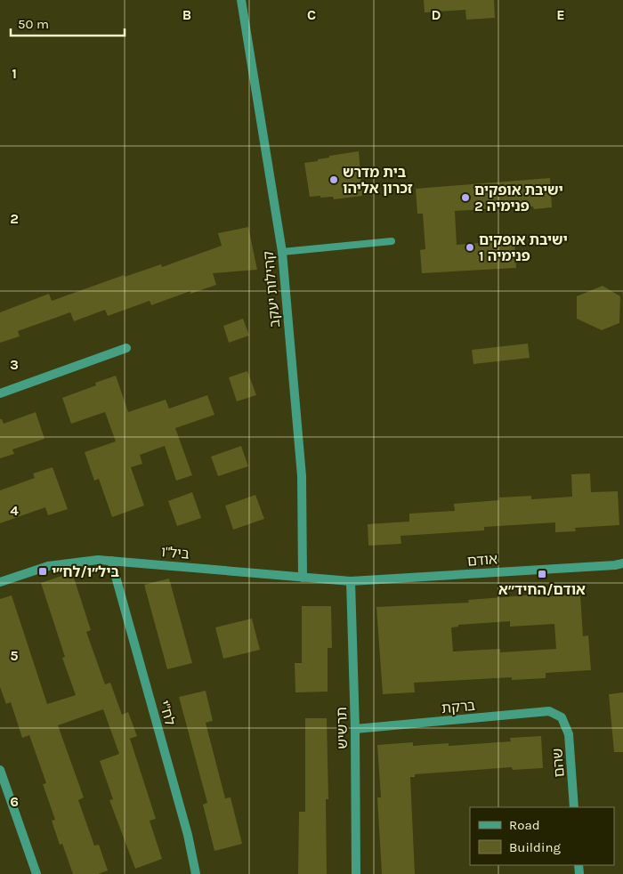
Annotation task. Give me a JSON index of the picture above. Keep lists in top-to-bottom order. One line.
{"streets":{"street":["קהילות יעקב","ביל\"ו","אודם","ברקת","לח\"י","תרשיש","שהם"]},"crossings":[["קהילות יעקב","ביל\"ו"],["ביל\"ו","אודם"],["ביל\"ו","לח\"י"],["ביל\"ו","תרשיש"],["אודם","תרשיש"],["ברקת","תרשיש"],["ברקת","שהם"]],"places":{"other":["בית מדרש זכרון אליהו","ישיבת אופקים פנימיה 2","ישיבת אופקים פנימיה 1"],"transit":["ביל״ו/לח״י","אודם/החיד״א"]},"legend":["Road","Building"],"scale_bar":"50 m","grid":{"columns":["B","C","D","E"],"rows":["1","2","3","4","5","6"]}}
